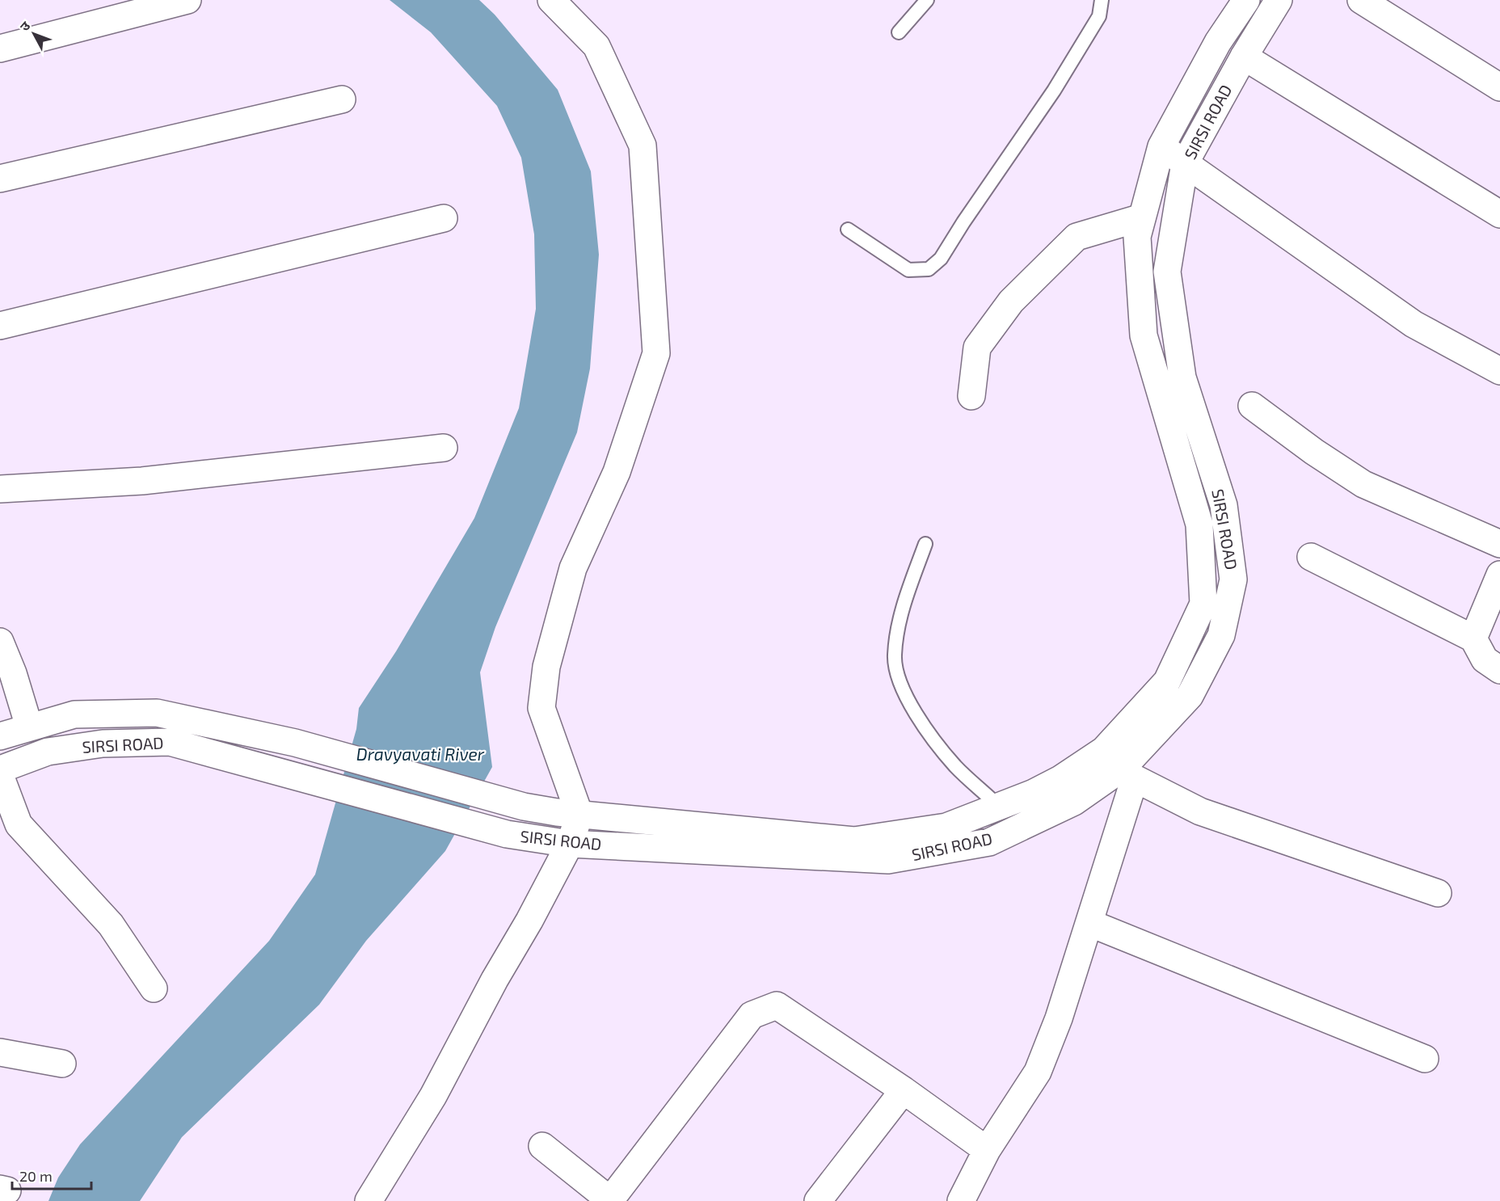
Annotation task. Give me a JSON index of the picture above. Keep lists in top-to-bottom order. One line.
{"streets":{"street":["SIRSI ROAD"]},"water":["Dravyavati River"],"scale_bar":"20 m","north":"top left"}
